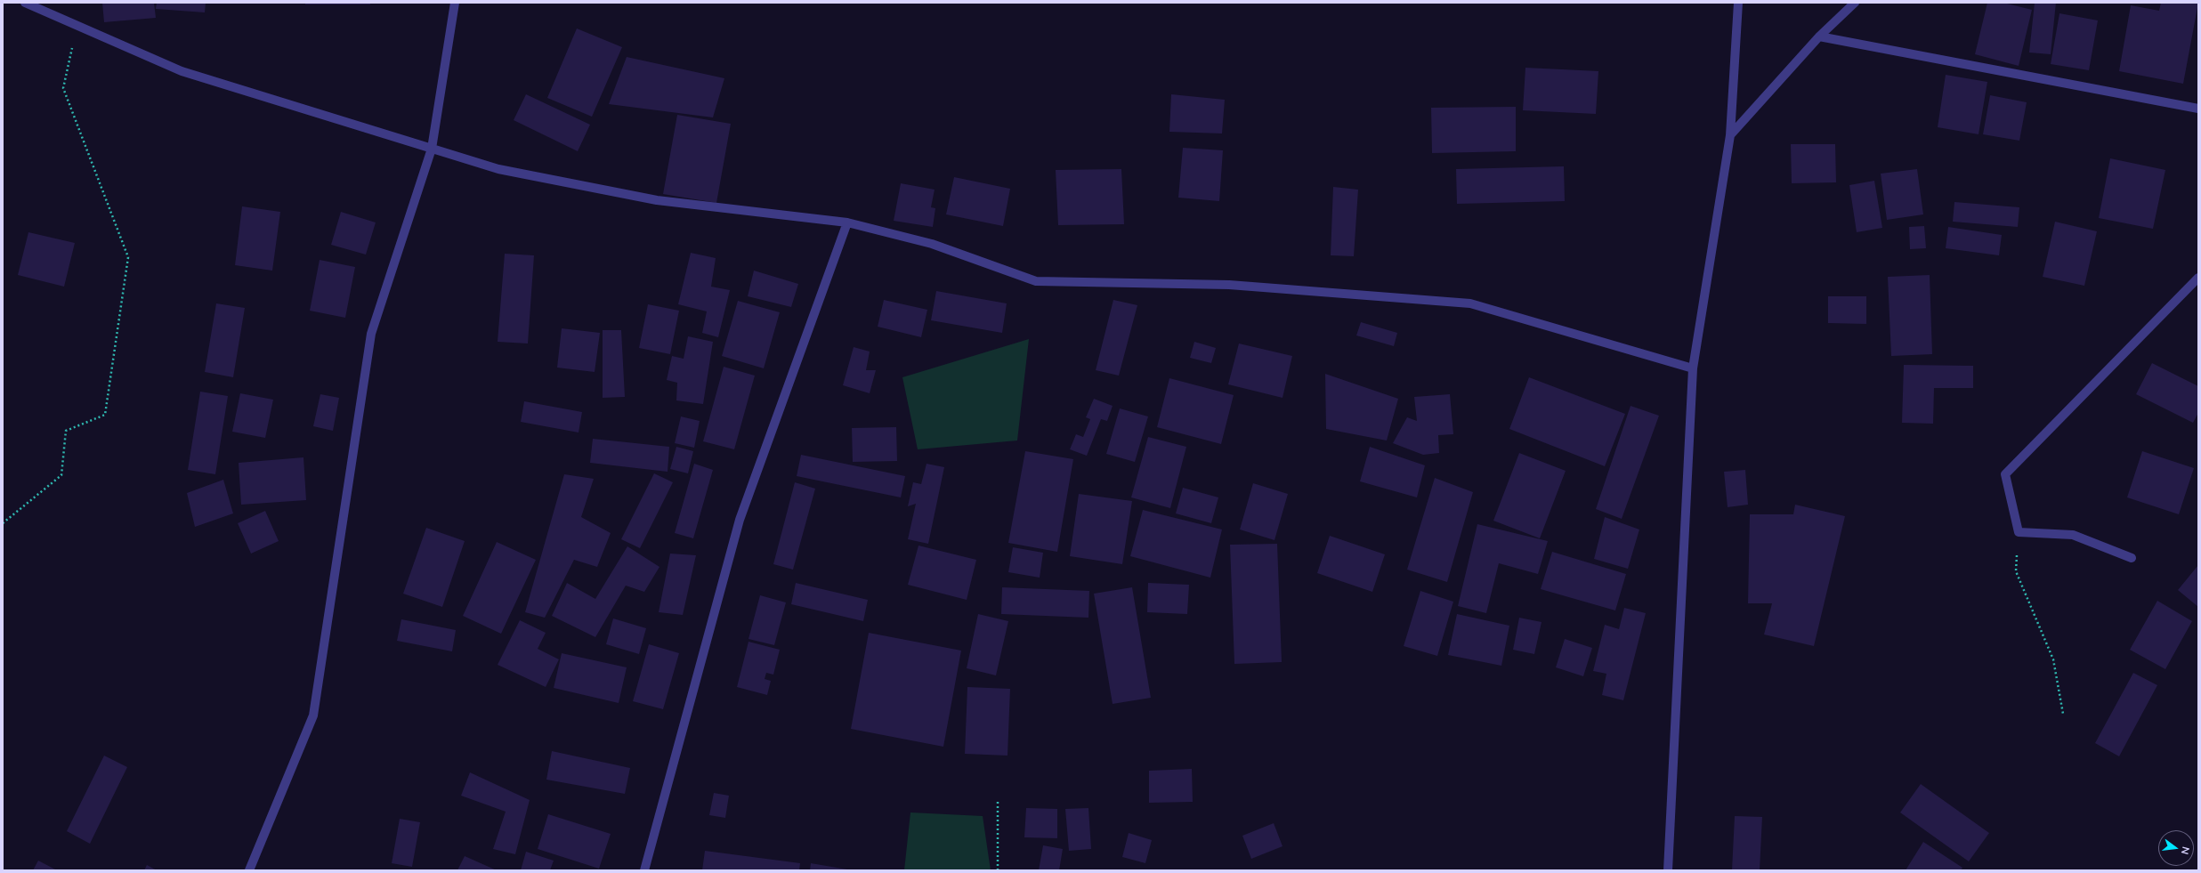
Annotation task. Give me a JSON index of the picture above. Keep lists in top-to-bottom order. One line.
{"north":"right"}
